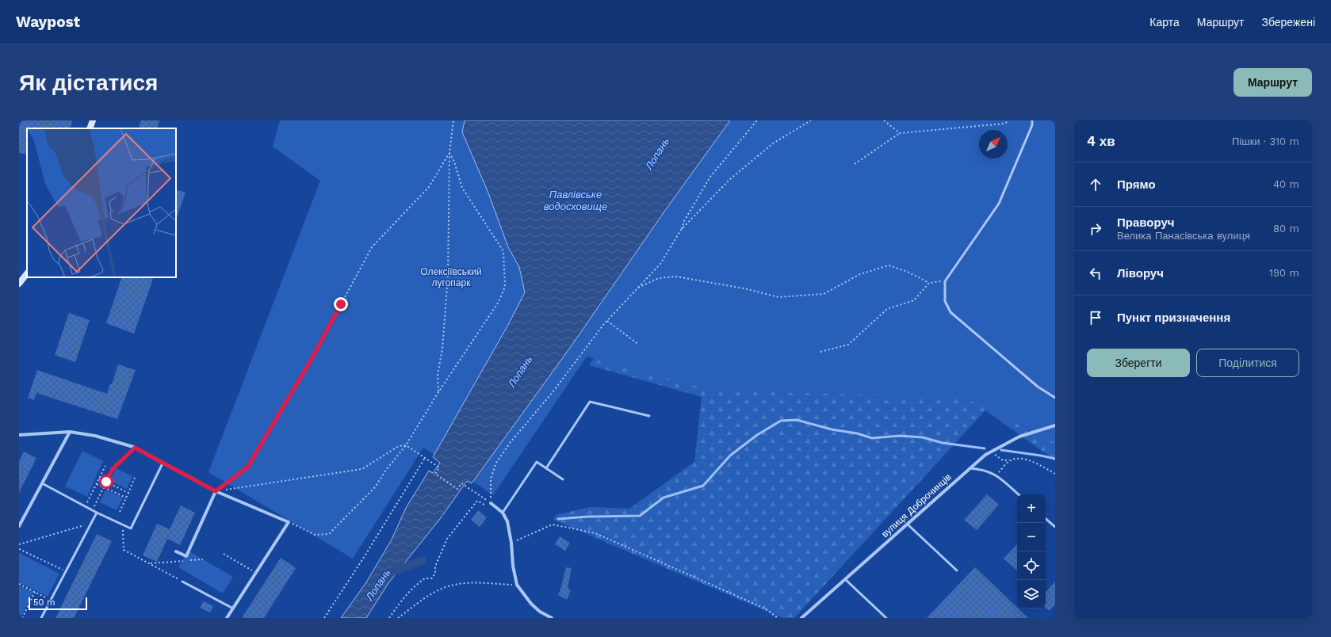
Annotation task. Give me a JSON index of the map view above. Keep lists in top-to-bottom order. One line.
{"streets":{"street":["вулиця Доброчинців"]},"water":["Лопань","Павлівське водосховище"],"parks":["Олексіївський лугопарк"],"scale_bar":"50 m","north":"top right","page":{"header":"Waypost","nav":["Карта","Маршрут","Збережені"],"buttons":["Маршрут",["Зберегти","Поділитися"]],"title":"Як дістатися","heading":["4 хв","Пішки · 310 m"],"list":[["Прямо","40 m"],["Праворуч","Велика Панасівська вулиця","80 m"],["Ліворуч","190 m"],"Пункт призначення"],"map_buttons":["+","−"],"scale":"50 m"}}
